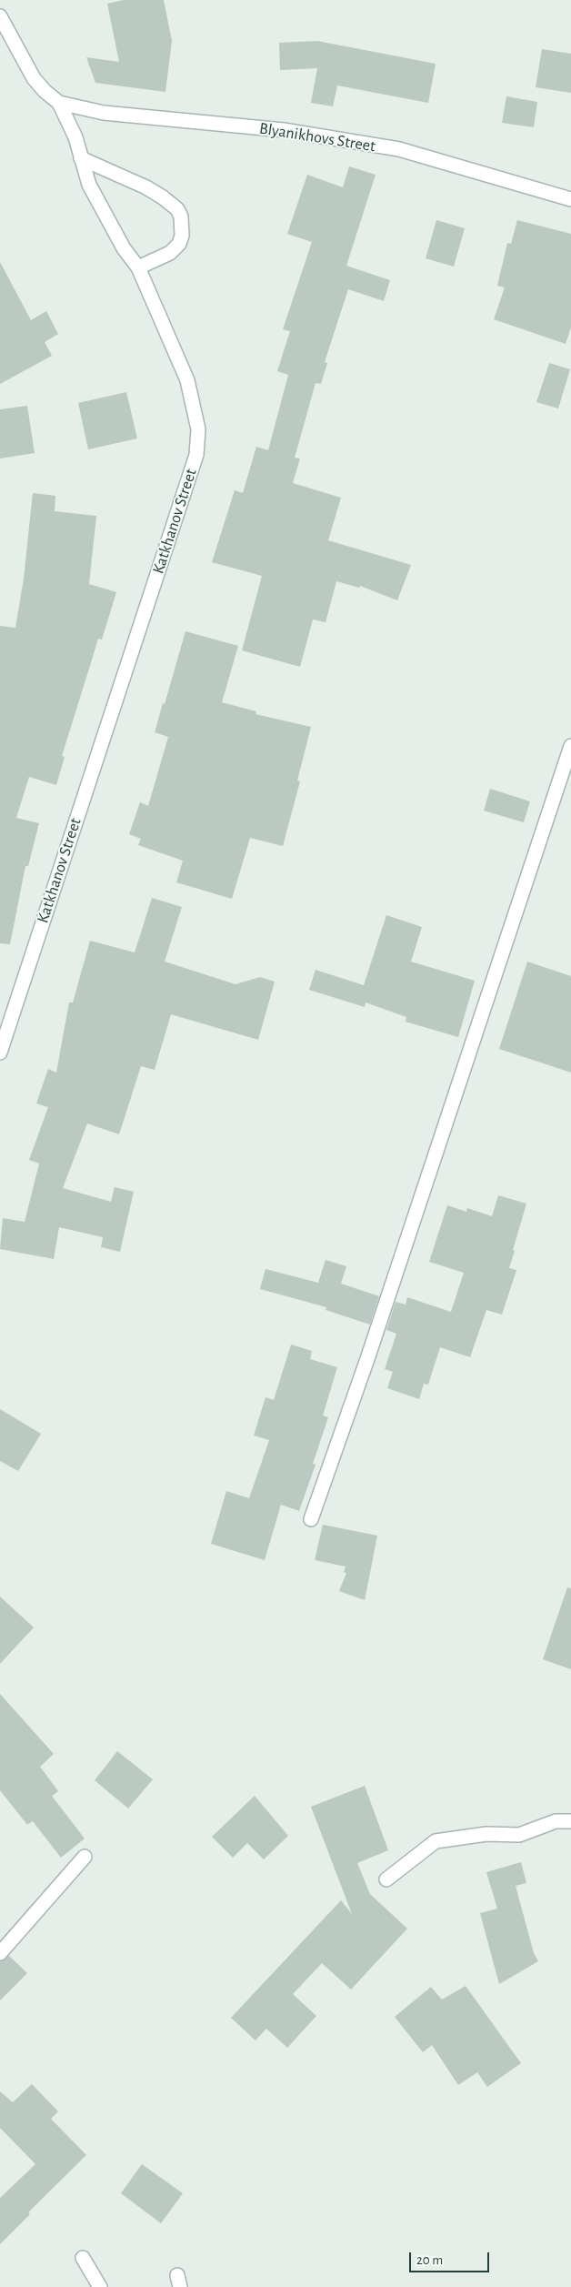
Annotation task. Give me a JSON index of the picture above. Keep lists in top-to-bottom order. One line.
{"streets":{"street":["Blyanikhovs Street","Katkhanov Street"]},"crossings":[["Blyanikhovs Street","Katkhanov Street"]],"scale_bar":"20 m"}
